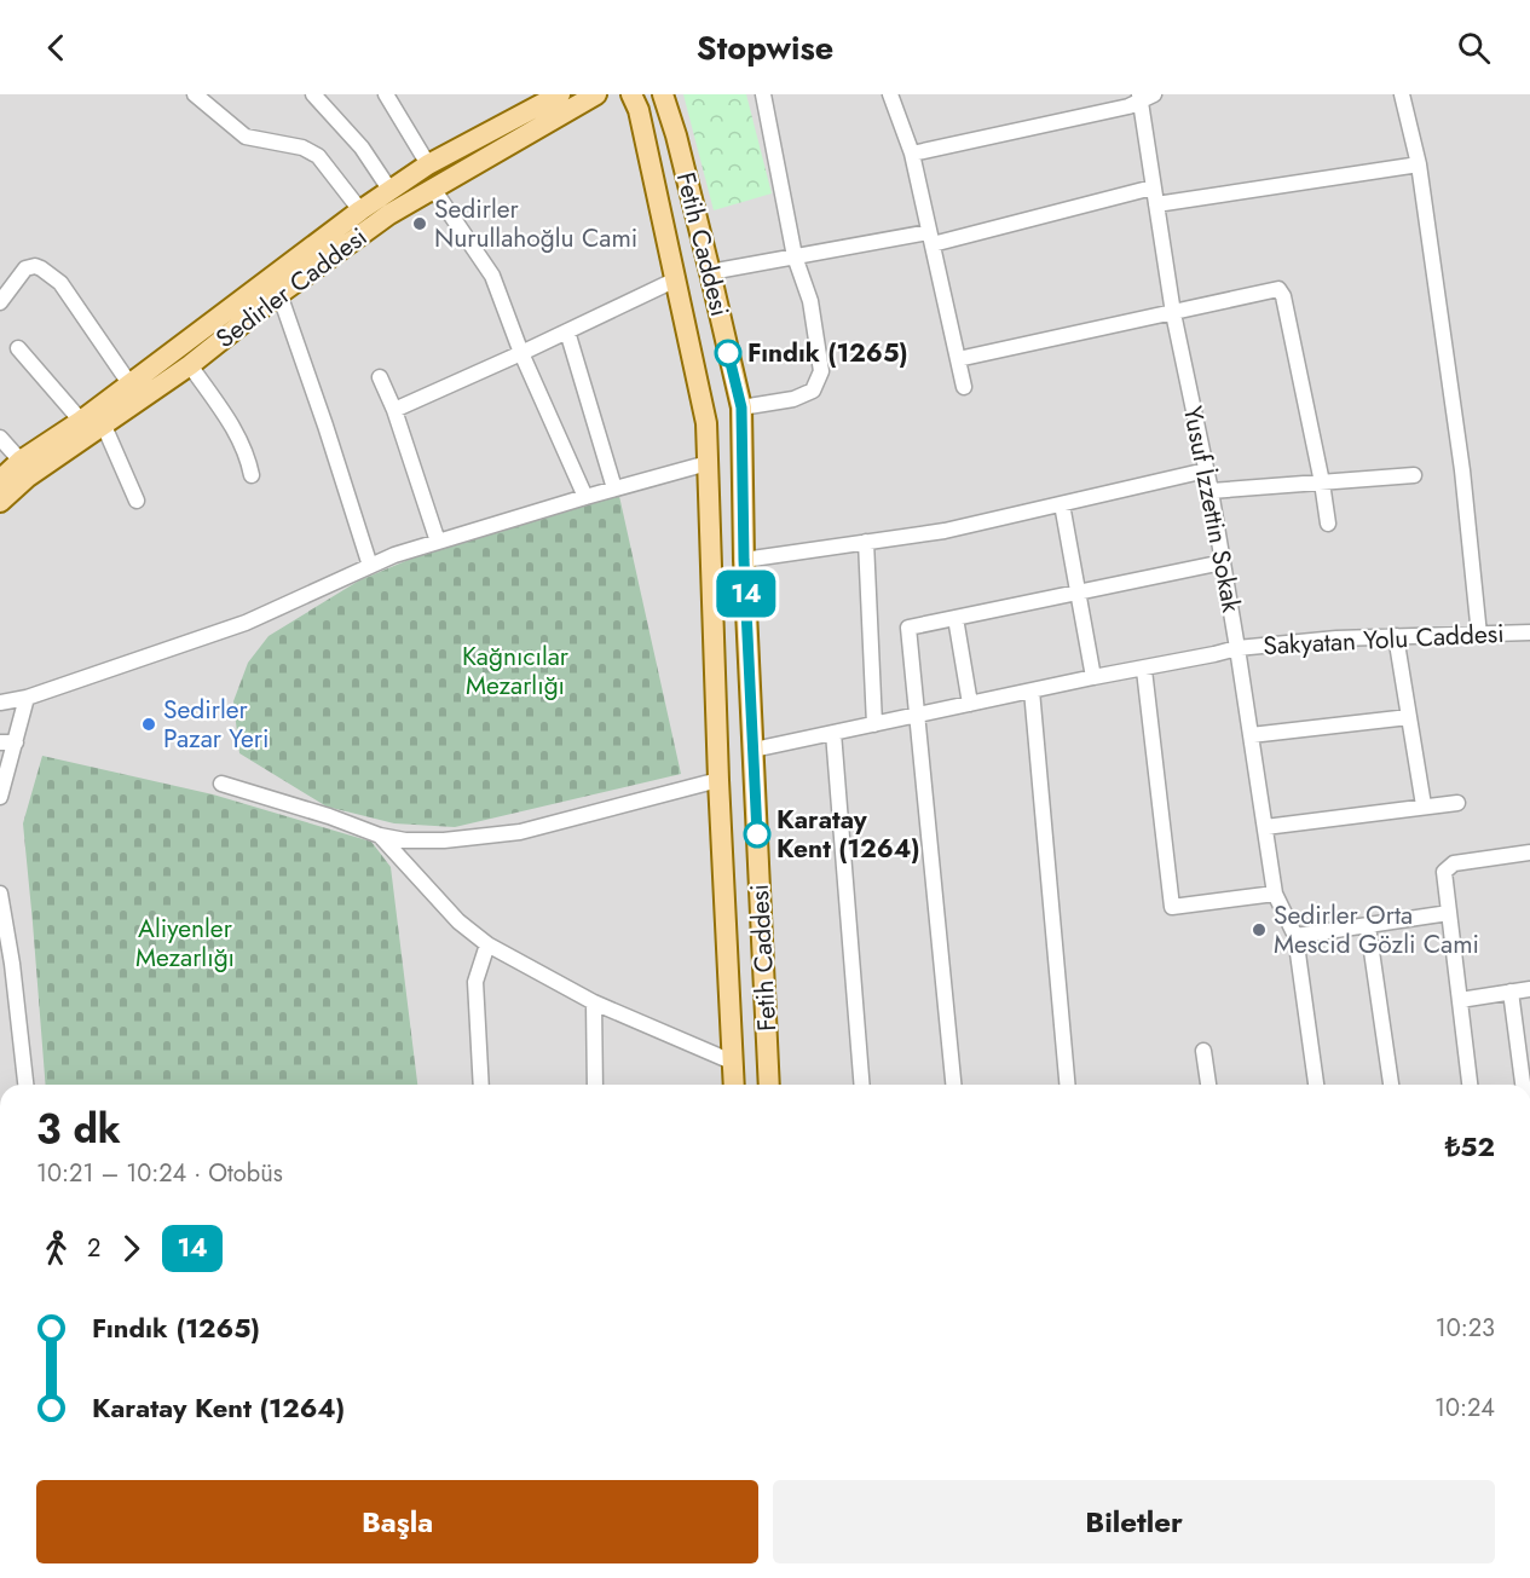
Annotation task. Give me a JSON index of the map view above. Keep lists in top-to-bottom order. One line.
{"streets":{"main road":["Fetih Caddesi","Sedirler Caddesi"],"street":["Yusuf İzzettin Sokak","Sakyatan Yolu Caddesi"]},"crossings":[["Fetih Caddesi","Sakyatan Yolu Caddesi"],["Yusuf İzzettin Sokak","Sakyatan Yolu Caddesi"]],"parks":["Kağnıcılar Mezarlığı","Aliyenler Mezarlığı"],"places":["Sedirler Nurullahoğlu Cami","Fındık (1265)","Sedirler Pazar Yeri","Karatay Kent (1264)","Sedirler Orta Mescid Gözli Cami"],"lines":["bus line 14"],"page":{"header":"Stopwise","on_map":"14","heading":["3 dk","10:21 – 10:24 · Otobüs","₺52"],"legs":["2","14"],"list":[{"name":"Fındık (1265)","value":"10:23"},{"name":"Karatay Kent (1264)","value":"10:24"}],"buttons":["Başla","Biletler"]}}
